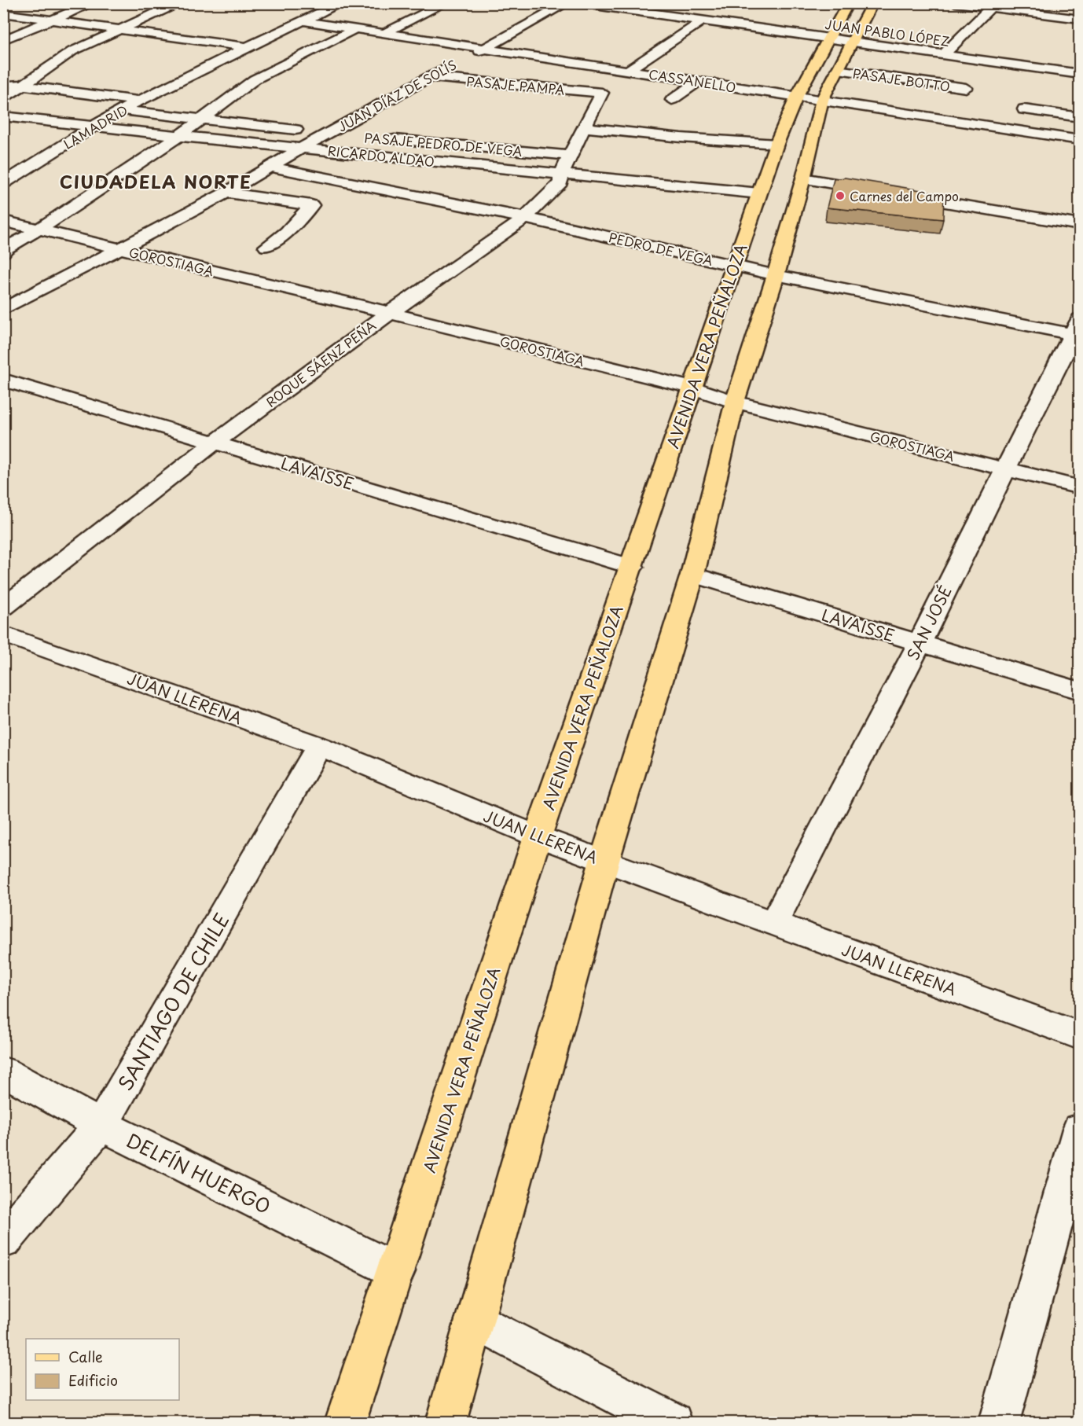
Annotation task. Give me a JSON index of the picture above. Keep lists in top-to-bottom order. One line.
{"streets":{"main road":["AVENIDA VERA PEÑALOZA"],"street":["JUAN PABLO LÓPEZ","PASAJE BOTTO","CASSANELLO","PASAJE PAMPA","JUAN DÍAZ DE SOLÍS","LAMADRID","PASAJE PEDRO DE VEGA","RICARDO ALDAO","PEDRO DE VEGA","GOROSTIAGA","ROQUE SÁENZ PEÑA","LAVAISSE","SAN JOSÉ","JUAN LLERENA","SANTIAGO DE CHILE","DELFÍN HUERGO"]},"crossings":[["JUAN PABLO LÓPEZ","AVENIDA VERA PEÑALOZA"],["PASAJE BOTTO","AVENIDA VERA PEÑALOZA"],["CASSANELLO","JUAN DÍAZ DE SOLÍS"],["CASSANELLO","LAMADRID"],["CASSANELLO","AVENIDA VERA PEÑALOZA"],["PASAJE PAMPA","JUAN DÍAZ DE SOLÍS"],["PASAJE PAMPA","ROQUE SÁENZ PEÑA"],["JUAN DÍAZ DE SOLÍS","PASAJE PEDRO DE VEGA"],["JUAN DÍAZ DE SOLÍS","RICARDO ALDAO"],["JUAN DÍAZ DE SOLÍS","PEDRO DE VEGA"],["JUAN DÍAZ DE SOLÍS","GOROSTIAGA"],["LAMADRID","PASAJE PEDRO DE VEGA"],["LAMADRID","RICARDO ALDAO"],["PASAJE PEDRO DE VEGA","ROQUE SÁENZ PEÑA"],["RICARDO ALDAO","AVENIDA VERA PEÑALOZA"],["RICARDO ALDAO","ROQUE SÁENZ PEÑA"],["PEDRO DE VEGA","AVENIDA VERA PEÑALOZA"],["PEDRO DE VEGA","ROQUE SÁENZ PEÑA"],["PEDRO DE VEGA","SAN JOSÉ"],["GOROSTIAGA","AVENIDA VERA PEÑALOZA"],["GOROSTIAGA","ROQUE SÁENZ PEÑA"],["GOROSTIAGA","SAN JOSÉ"],["AVENIDA VERA PEÑALOZA","LAVAISSE"],["AVENIDA VERA PEÑALOZA","JUAN LLERENA"],["AVENIDA VERA PEÑALOZA","DELFÍN HUERGO"],["ROQUE SÁENZ PEÑA","LAVAISSE"],["LAVAISSE","SAN JOSÉ"],["SAN JOSÉ","JUAN LLERENA"],["JUAN LLERENA","SANTIAGO DE CHILE"],["SANTIAGO DE CHILE","DELFÍN HUERGO"]],"districts":["CIUDADELA NORTE"],"places":["Carnes del Campo"],"legend":["Calle","Edificio"]}
